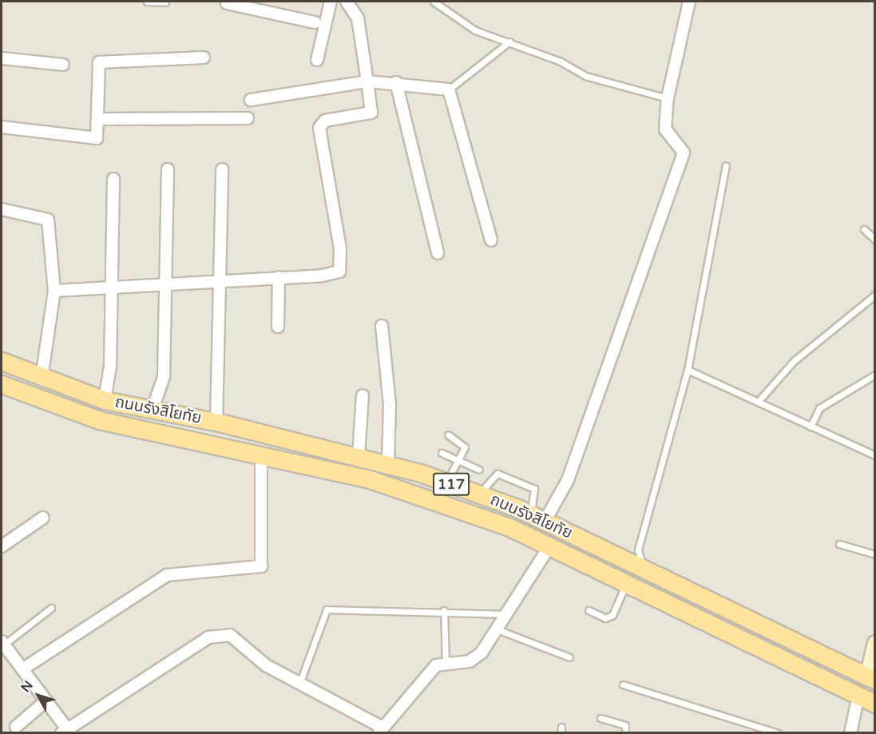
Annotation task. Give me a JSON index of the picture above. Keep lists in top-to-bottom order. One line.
{"streets":{"main road":["ถนนรังสิโยทัย","117"]},"north":"top left"}
